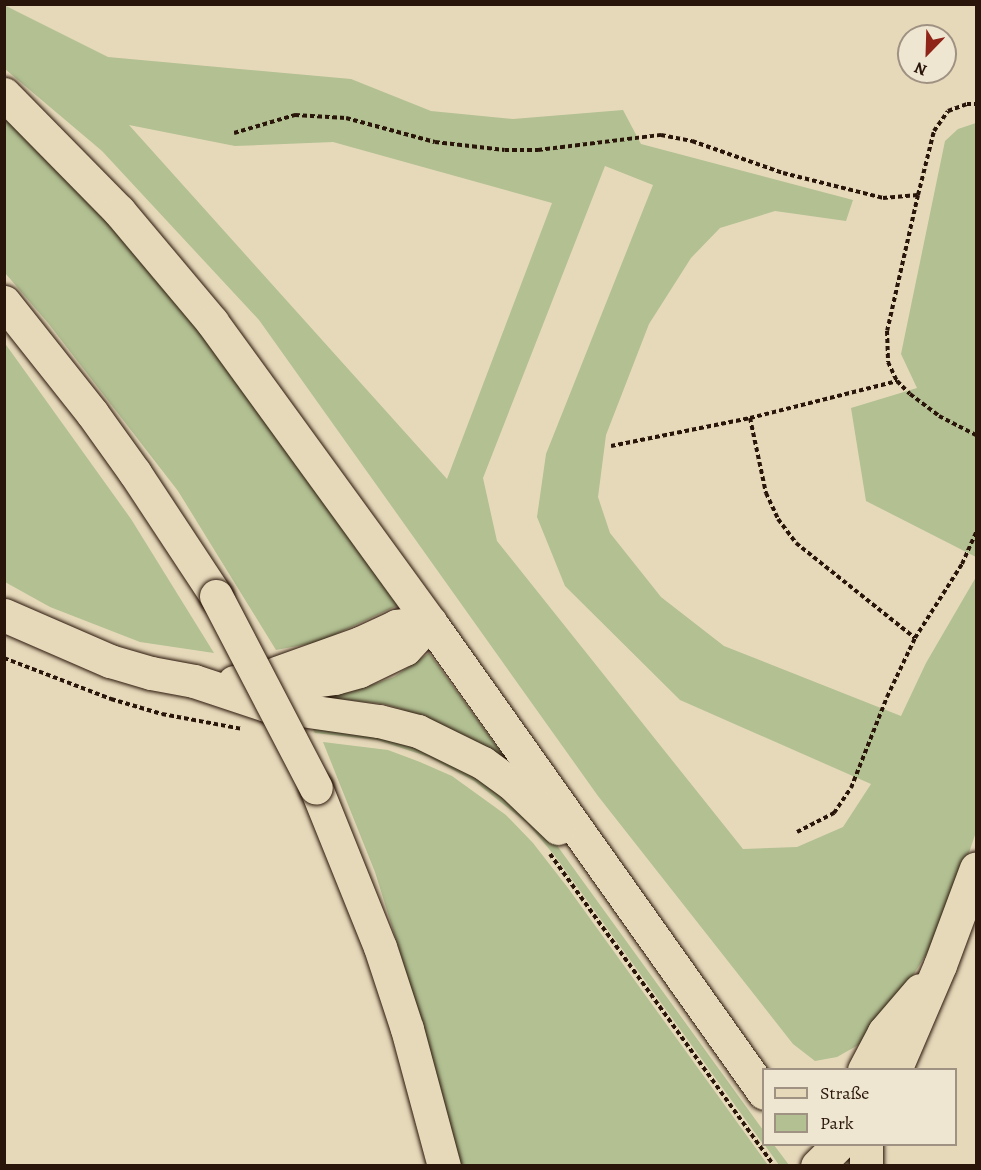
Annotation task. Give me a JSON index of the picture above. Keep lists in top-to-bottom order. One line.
{"legend":["Straße","Park"],"north":"bottom left"}
